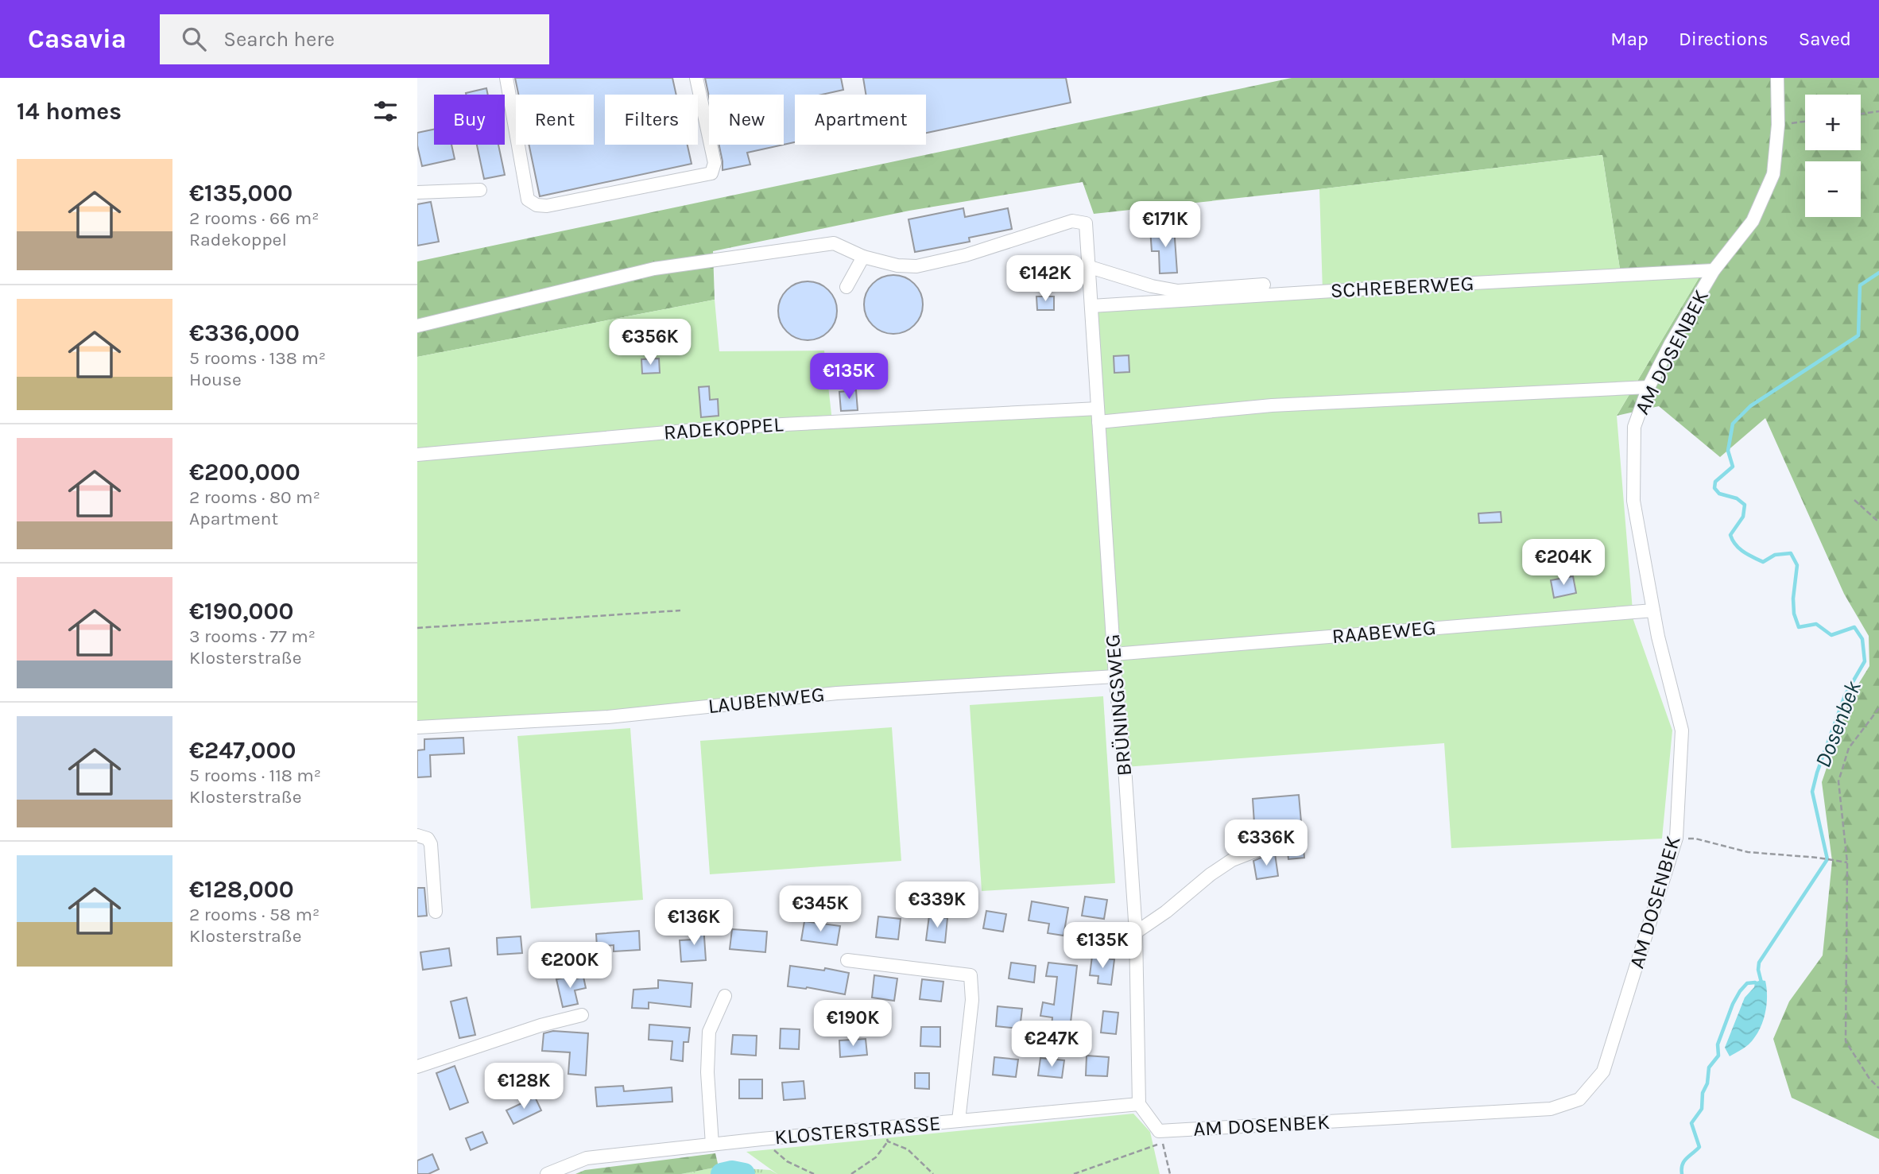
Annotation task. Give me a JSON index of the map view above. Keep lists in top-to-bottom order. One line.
{"streets":{"street":["SCHREBERWEG","AM DOSENBEK","RADEKOPPEL","RAABEWEG","LAUBENWEG","BRÜNINGSWEG","KLOSTERSTRASSE"]},"crossings":[["SCHREBERWEG","AM DOSENBEK"],["SCHREBERWEG","BRÜNINGSWEG"],["AM DOSENBEK","RAABEWEG"],["RADEKOPPEL","BRÜNINGSWEG"],["RAABEWEG","BRÜNINGSWEG"],["LAUBENWEG","BRÜNINGSWEG"],["BRÜNINGSWEG","KLOSTERSTRASSE"]],"water":["Dosenbek"],"page":{"header":"Casavia","search":"Search here","nav":["Map","Directions","Saved"],"heading":"14 homes","map_buttons":["+","−"],"chip":["Buy","Rent","Filters","New","Apartment"],"list":[{"name":"€135,000","note":"2 rooms · 66 m² · Radekoppel"},{"name":"€336,000","note":"5 rooms · 138 m² · House"},{"name":"€200,000","note":"2 rooms · 80 m² · Apartment"},{"name":"€190,000","note":"3 rooms · 77 m² · Klosterstraße"},{"name":"€247,000","note":"5 rooms · 118 m² · Klosterstraße"},{"name":"€128,000","note":"2 rooms · 58 m² · Klosterstraße"}],"price":["€171K","€142K","€356K","€135K","€204K","€336K","€339K","€345K","€136K","€135K","€200K","€190K","€247K","€128K"]}}
